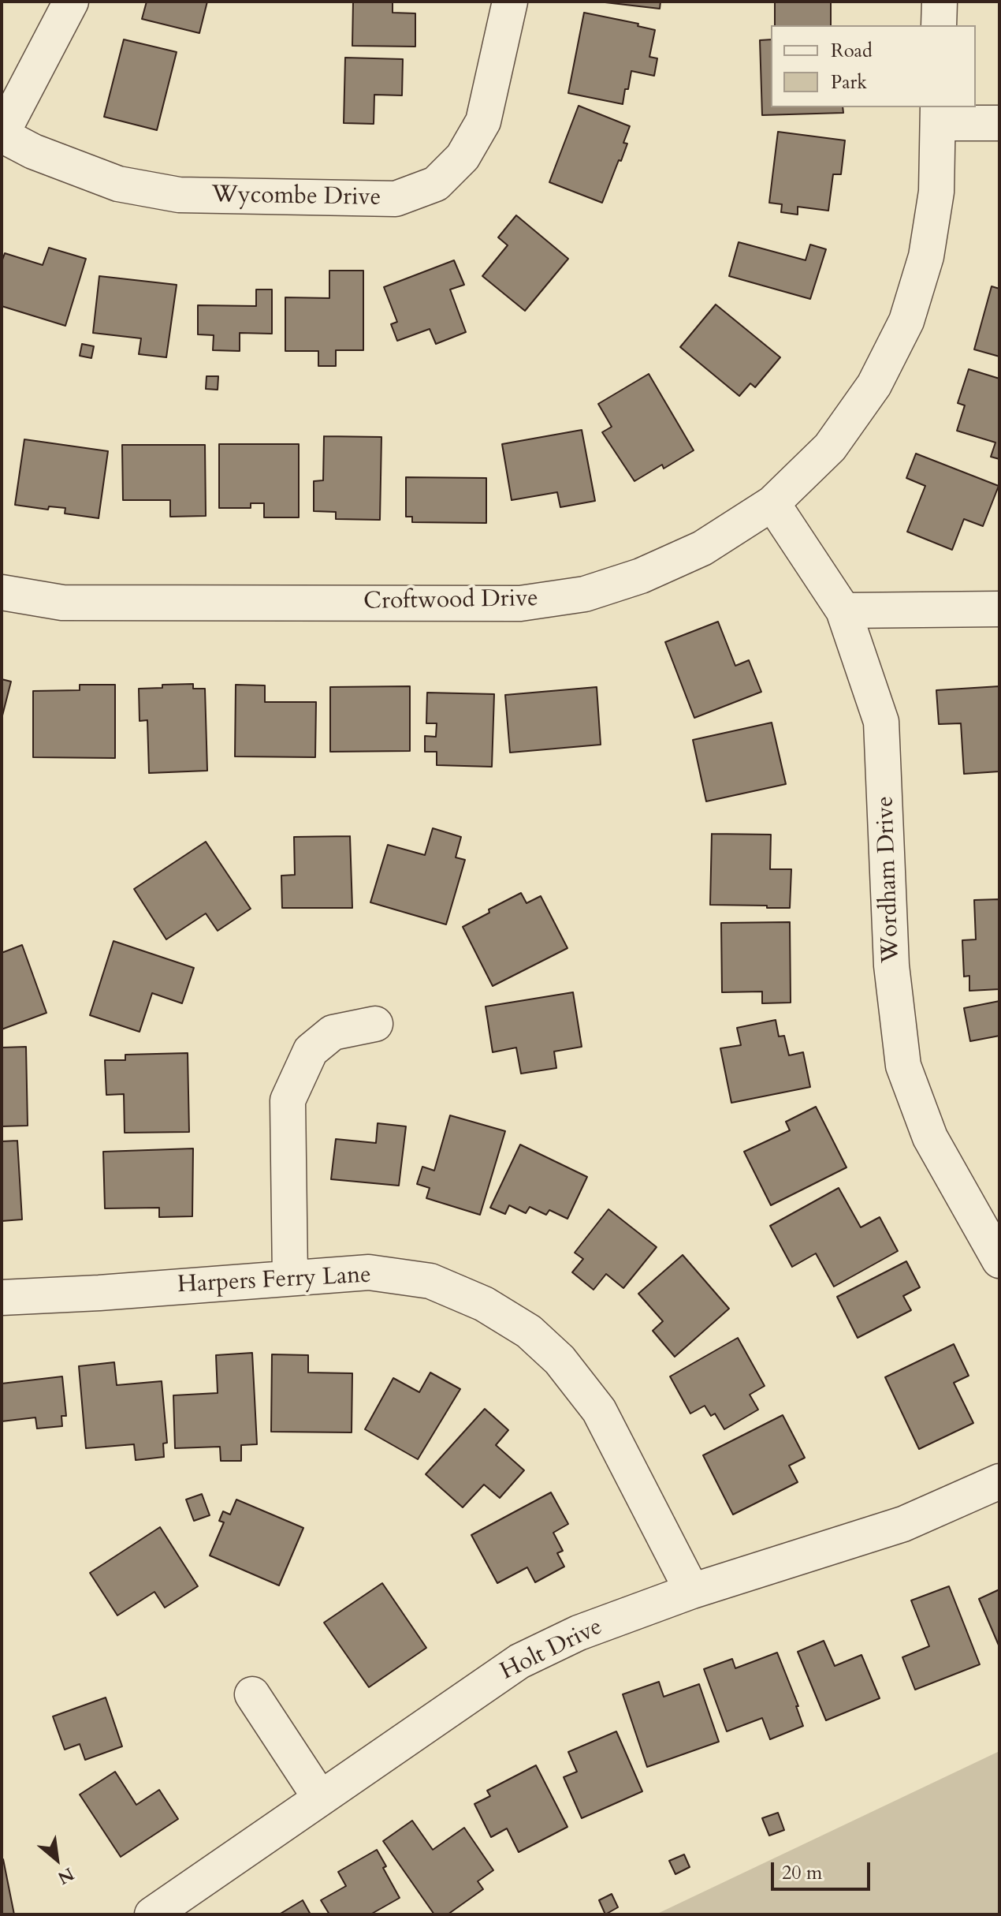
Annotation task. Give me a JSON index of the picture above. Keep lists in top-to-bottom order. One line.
{"streets":{"street":["Wycombe Drive","Croftwood Drive","Wordham Drive","Harpers Ferry Lane","Holt Drive"]},"crossings":[["Croftwood Drive","Wordham Drive"],["Harpers Ferry Lane","Holt Drive"]],"legend":["Road","Park"],"scale_bar":"20 m","north":"bottom right"}
